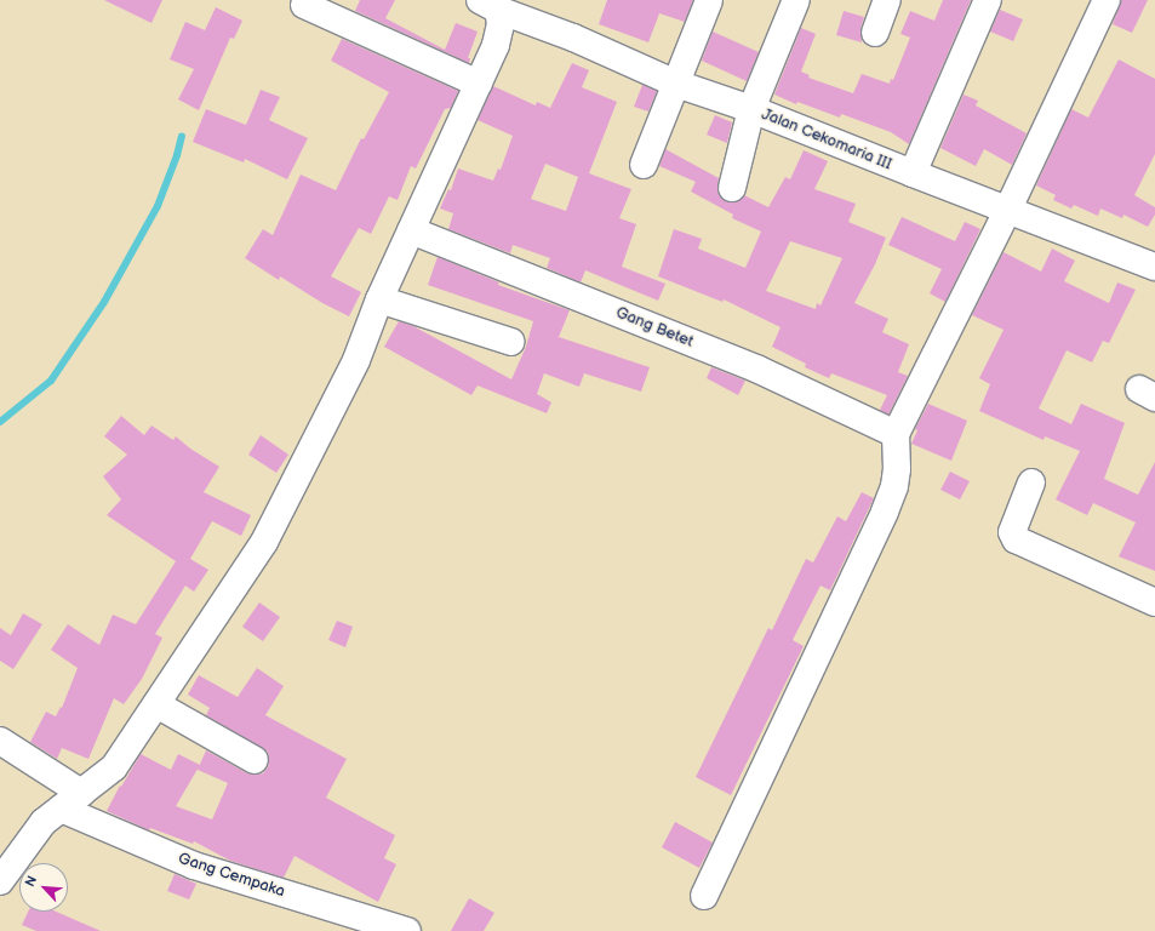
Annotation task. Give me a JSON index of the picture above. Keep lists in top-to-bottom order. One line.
{"streets":{"street":["Jalan Cekomaria III","Gang Betet","Gang Cempaka"]},"north":"top left"}
